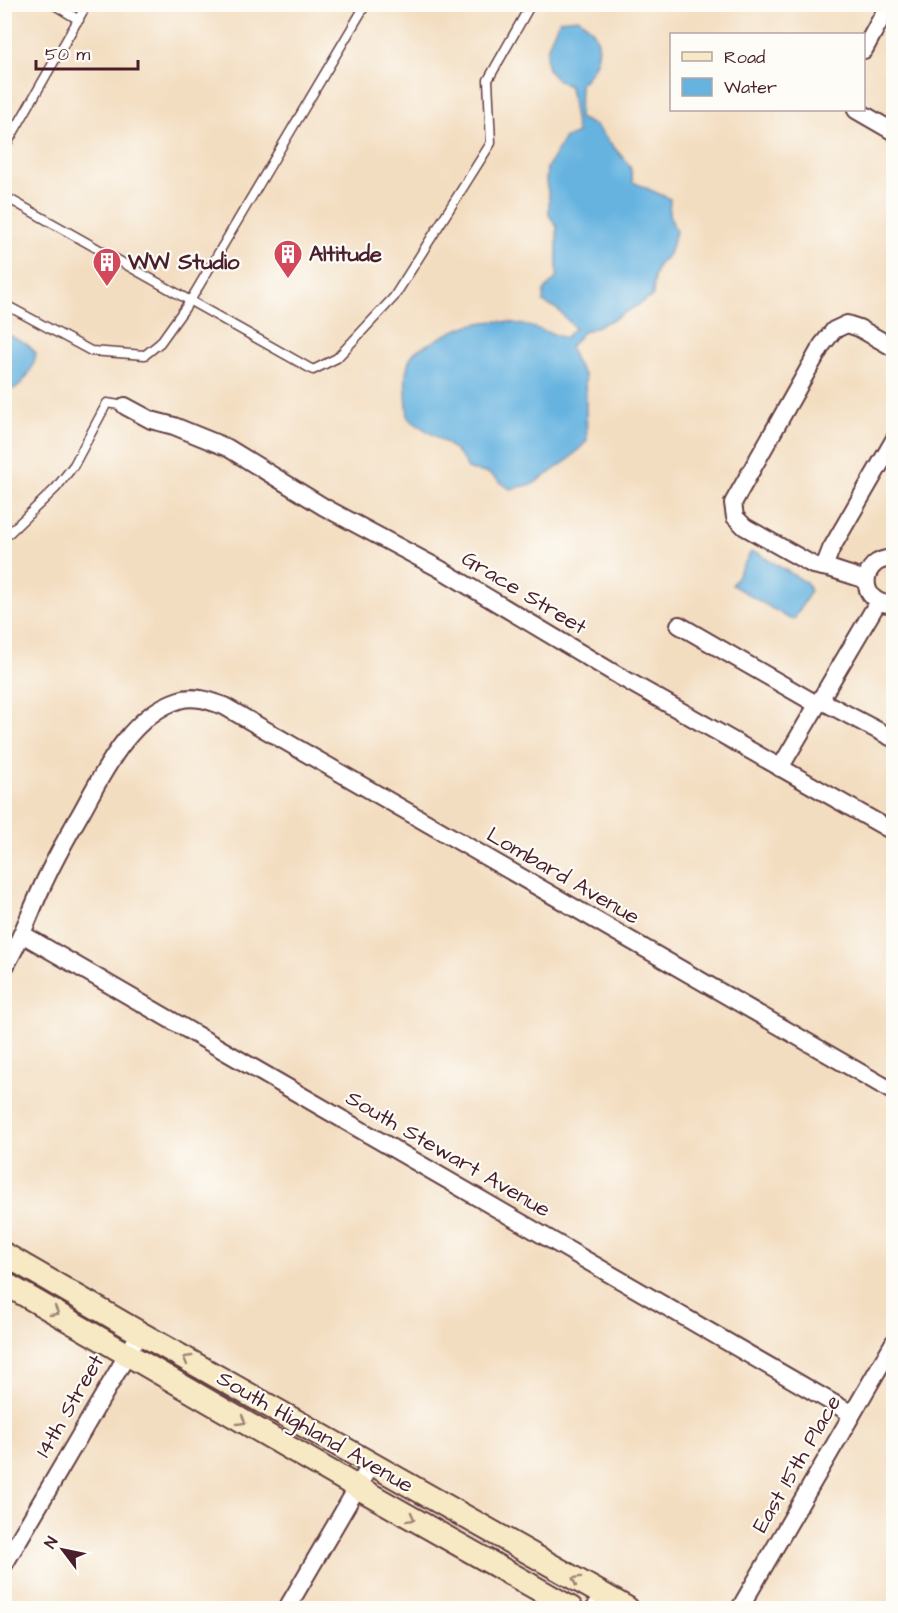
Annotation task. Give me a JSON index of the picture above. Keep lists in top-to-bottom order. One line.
{"streets":{"main road":["South Highland Avenue"],"street":["Grace Street","Lombard Avenue","South Stewart Avenue","14th Street","East 15th Place"]},"crossings":[["Lombard Avenue","South Stewart Avenue"],["South Stewart Avenue","East 15th Place"],["14th Street","South Highland Avenue"]],"places":{"building":["Altitude","WW Studio"]},"legend":["Road","Water"],"scale_bar":"50 m","north":"top left"}
